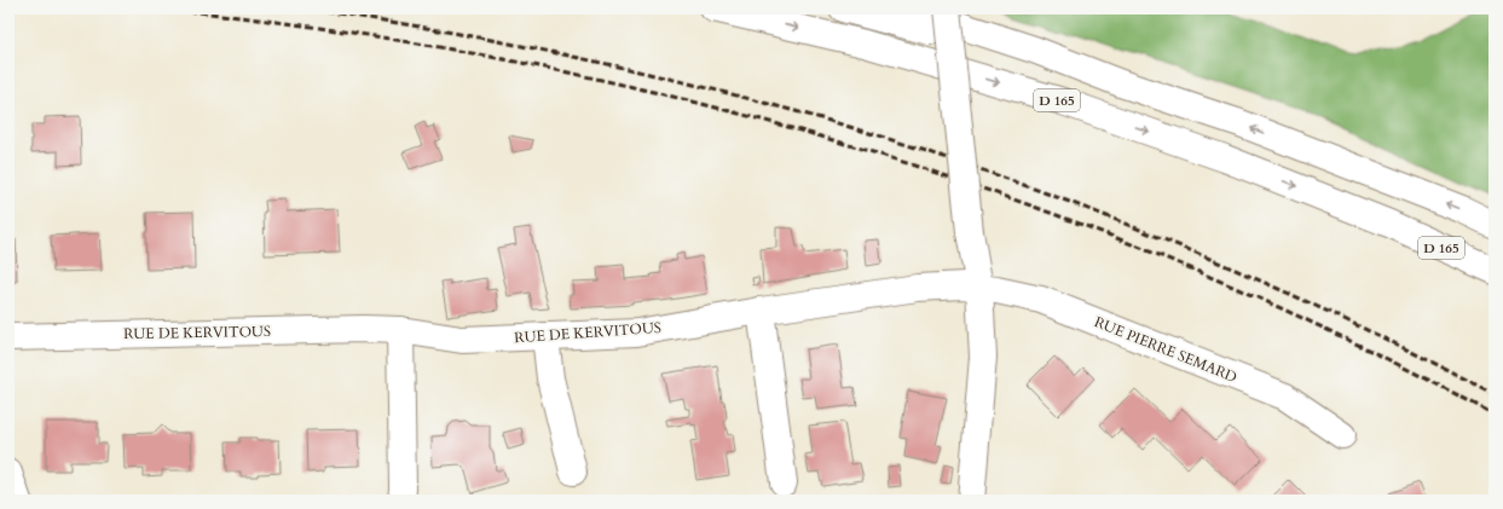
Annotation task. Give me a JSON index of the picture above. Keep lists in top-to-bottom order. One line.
{"streets":{"main road":["D 165","RUE DE KERVITOUS","RUE PIERRE SEMARD"]},"crossings":[["RUE DE KERVITOUS","RUE PIERRE SEMARD"]]}
